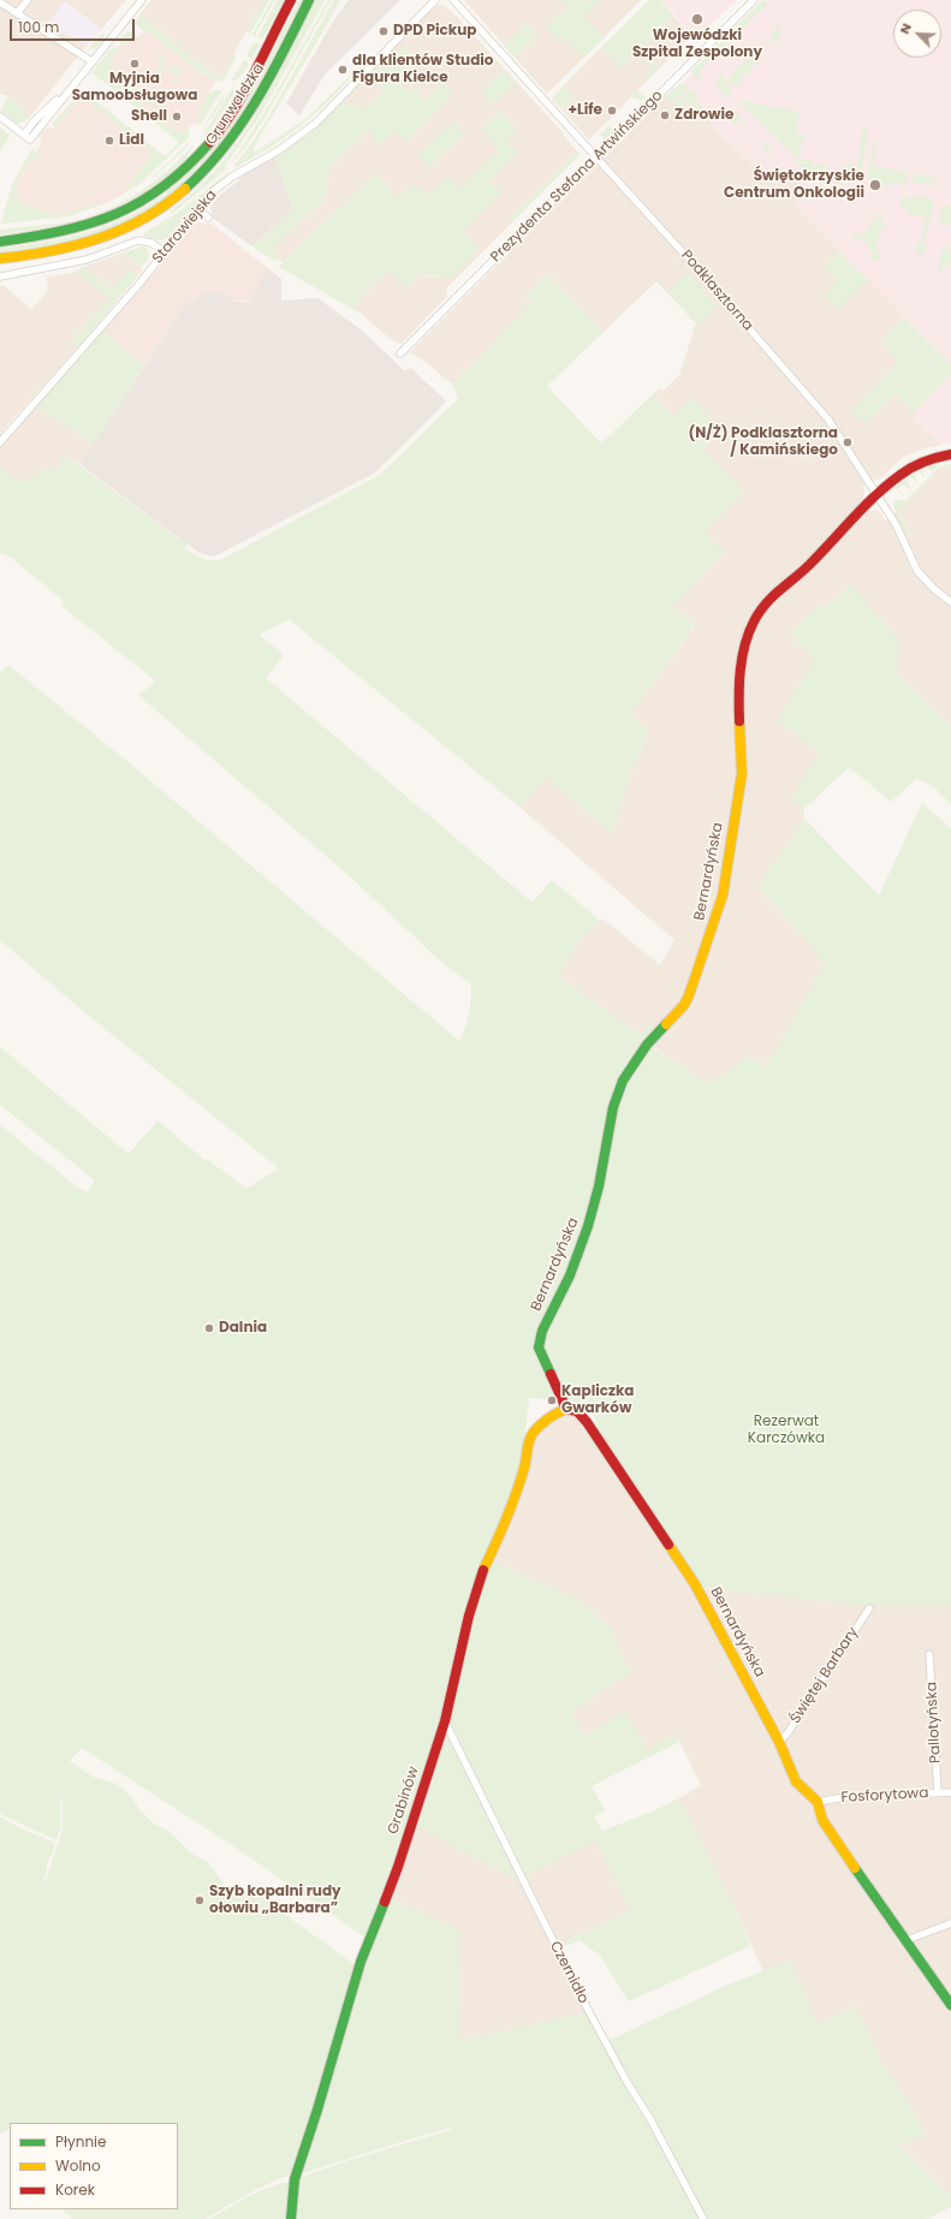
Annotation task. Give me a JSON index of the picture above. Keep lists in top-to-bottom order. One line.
{"streets":{"street":["Grunwaldzka","Prezydenta Stefana Artwińskiego","Starowiejska","Podklasztorna","Bernardyńska","Świętej Barbary","Pallotyńska","Fosforytowa","Grabinów","Czernidło"]},"crossings":[["Prezydenta Stefana Artwińskiego","Podklasztorna"],["Podklasztorna","Bernardyńska"],["Bernardyńska","Świętej Barbary"],["Bernardyńska","Fosforytowa"],["Bernardyńska","Grabinów"],["Pallotyńska","Fosforytowa"],["Grabinów","Czernidło"]],"parks":["Rezerwat Karczówka"],"places":["Wojewódzki Szpital Zespolony","DPD Pickup","Myjnia Samoobsługowa","dla klientów Studio Figura Kielce","+Life","Zdrowie","Shell","Lidl","Świętokrzyskie Centrum Onkologii","(N/Ż) Podklasztorna / Kamińskiego","Dalnia","Kapliczka Gwarków","Szyb kopalni rudy ołowiu „Barbara”"],"legend":["Płynnie","Wolno","Korek"],"scale_bar":"100 m","north":"top left"}
